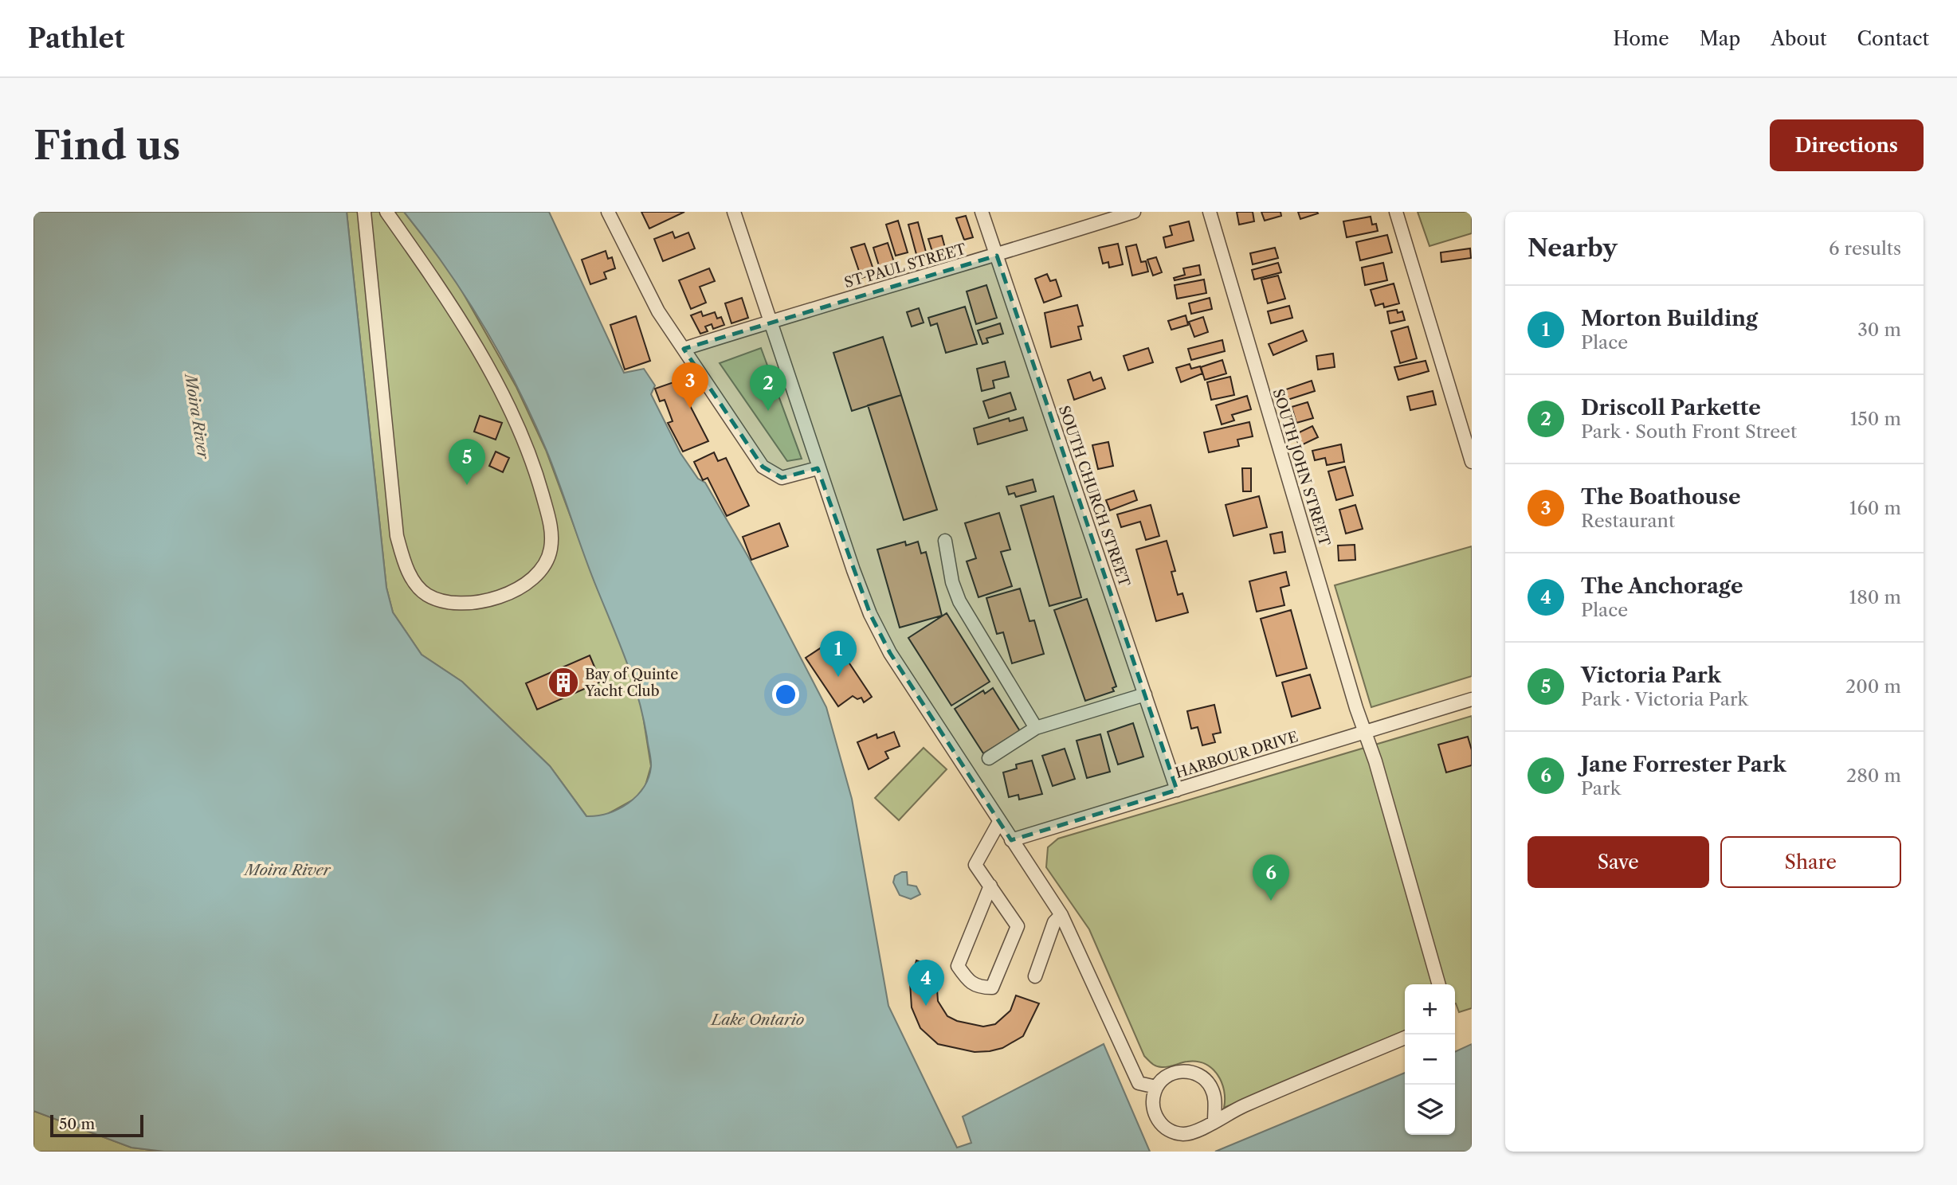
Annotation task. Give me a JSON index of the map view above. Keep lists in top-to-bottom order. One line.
{"streets":{"street":["ST PAUL STREET","SOUTH JOHN STREET","SOUTH CHURCH STREET","HARBOUR DRIVE"]},"crossings":[["ST PAUL STREET","SOUTH CHURCH STREET"],["SOUTH JOHN STREET","HARBOUR DRIVE"],["SOUTH CHURCH STREET","HARBOUR DRIVE"]],"water":["Moira River","Lake Ontario"],"places":{"building":["Bay of Quinte Yacht Club"]},"scale_bar":"50 m","page":{"header":"Pathlet","nav":["Home","Map","About","Contact"],"buttons":["Directions",["Save","Share"]],"title":"Find us","heading":["Nearby","6 results"],"list":[{"mark":"1","name":"Morton Building","note":"Place","value":"30 m"},{"mark":"2","name":"Driscoll Parkette","note":"Park · South Front Street","value":"150 m"},{"mark":"3","name":"The Boathouse","note":"Restaurant","value":"160 m"},{"mark":"4","name":"The Anchorage","note":"Place","value":"180 m"},{"mark":"5","name":"Victoria Park","note":"Park · Victoria Park","value":"200 m"},{"mark":"6","name":"Jane Forrester Park","note":"Park","value":"280 m"}],"pins":["3","2","5","1","6","4"],"map_buttons":["+","−"],"scale":"50 m"}}
